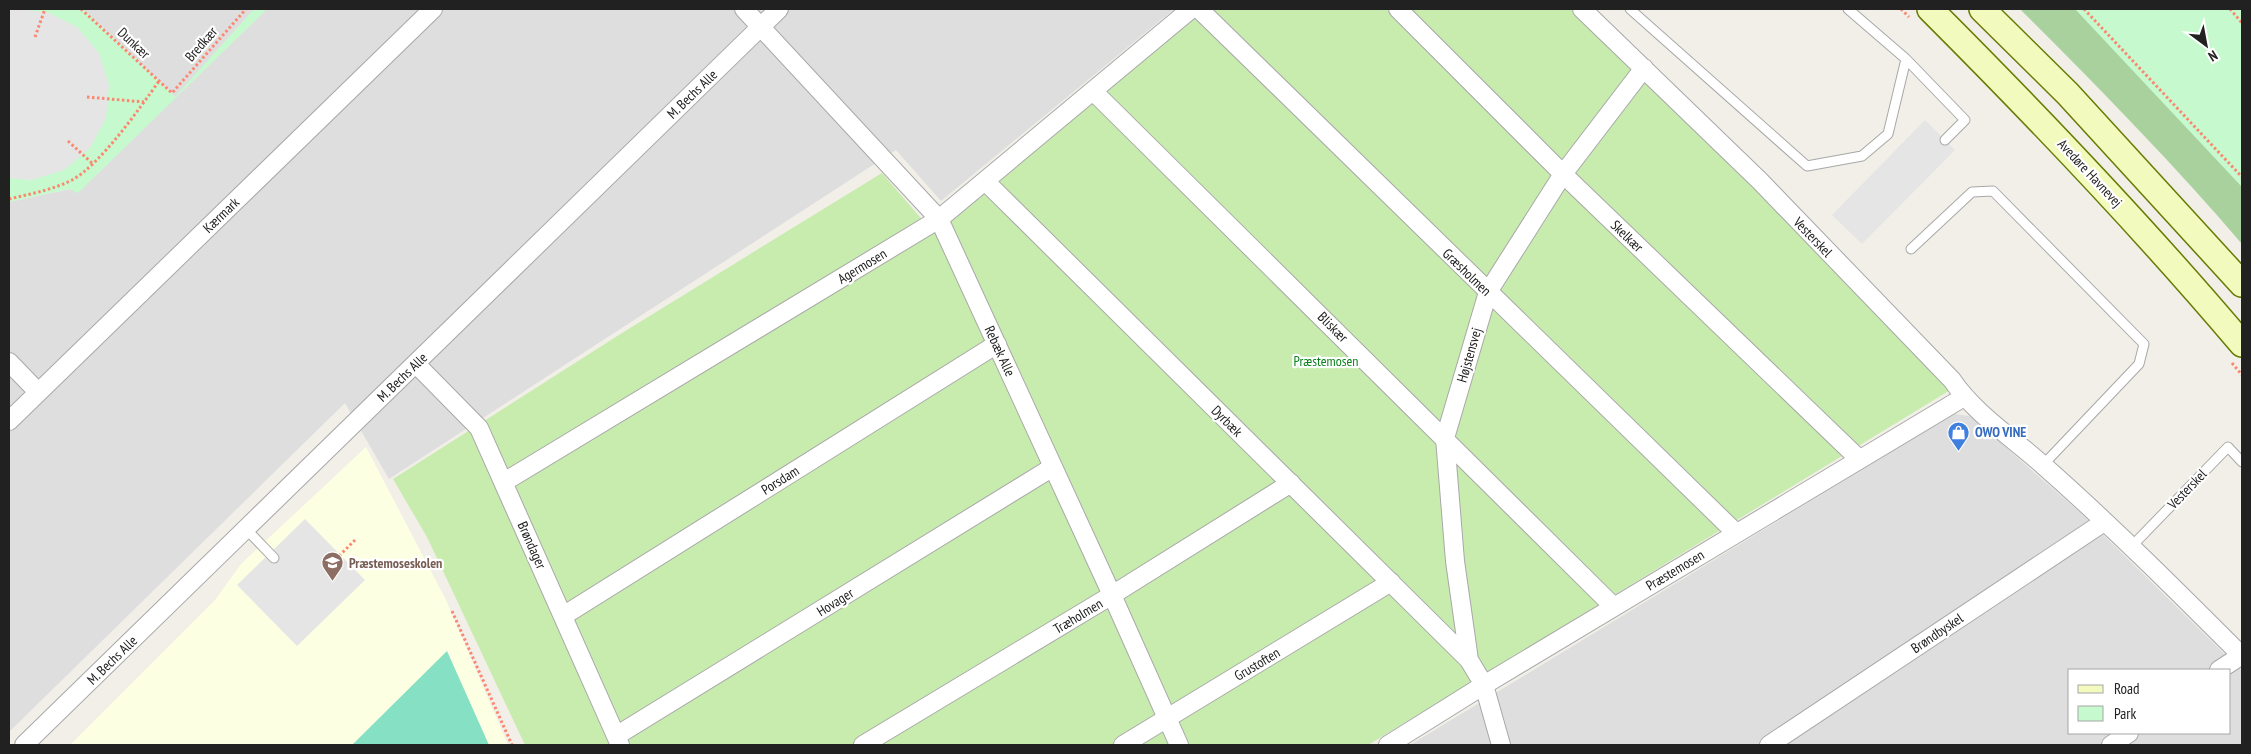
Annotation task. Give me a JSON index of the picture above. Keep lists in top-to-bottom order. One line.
{"streets":{"street":["M. Bechs Alle","Avedøre Havnevej","Kærmark","Skelkær","Vesterskel","Agermosen","Græsholmen","Bliskær","Rebæk Alle","Højstensvej","Dyrbæk","Porsdam","Brøndager","Præstemosen","Hovager","Træholmen","Brøndbyskel","Grustoften"],"path":["Dunkær","Bredkær"]},"crossings":[["Dunkær","Bredkær"],["M. Bechs Alle","Rebæk Alle"],["M. Bechs Alle","Brøndager"],["Skelkær","Højstensvej"],["Skelkær","Præstemosen"],["Vesterskel","Højstensvej"],["Vesterskel","Præstemosen"],["Vesterskel","Brøndbyskel"],["Agermosen","Bliskær"],["Agermosen","Rebæk Alle"],["Agermosen","Dyrbæk"],["Agermosen","Brøndager"],["Græsholmen","Højstensvej"],["Græsholmen","Præstemosen"],["Bliskær","Højstensvej"],["Bliskær","Præstemosen"],["Rebæk Alle","Porsdam"],["Rebæk Alle","Hovager"],["Rebæk Alle","Træholmen"],["Rebæk Alle","Grustoften"],["Højstensvej","Dyrbæk"],["Højstensvej","Præstemosen"],["Dyrbæk","Træholmen"],["Dyrbæk","Grustoften"],["Porsdam","Brøndager"],["Brøndager","Hovager"]],"parks":["Præstemosen"],"places":{"shop":["OWO VINE"],"school or university":["Præstemoseskolen"]},"legend":["Road","Park"],"north":"bottom right"}
